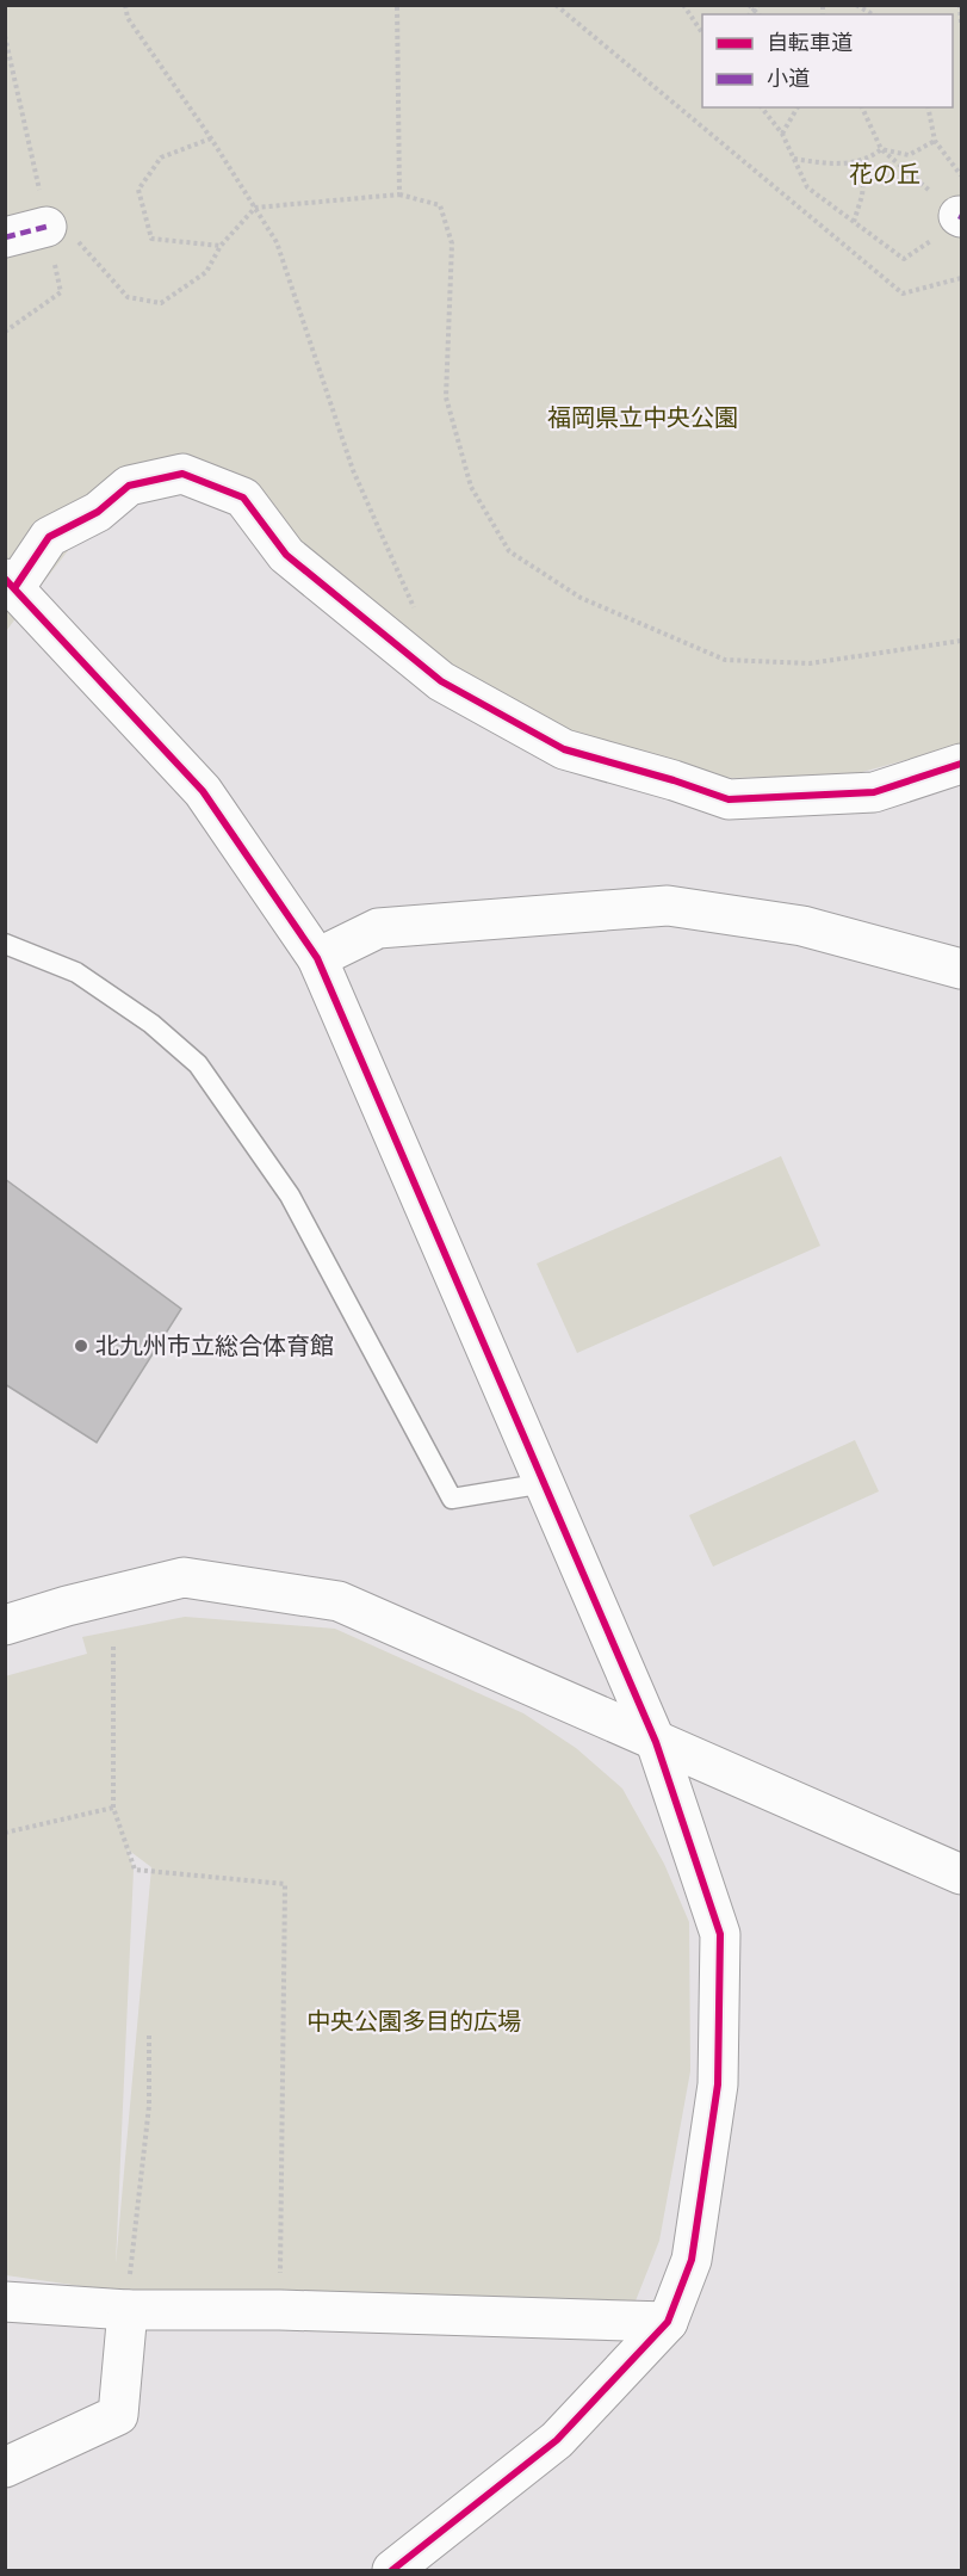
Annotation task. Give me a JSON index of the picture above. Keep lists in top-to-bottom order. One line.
{"parks":["花の丘","福岡県立中央公園","中央公園多目的広場"],"places":["北九州市立総合体育館"],"legend":["自転車道","小道"]}
